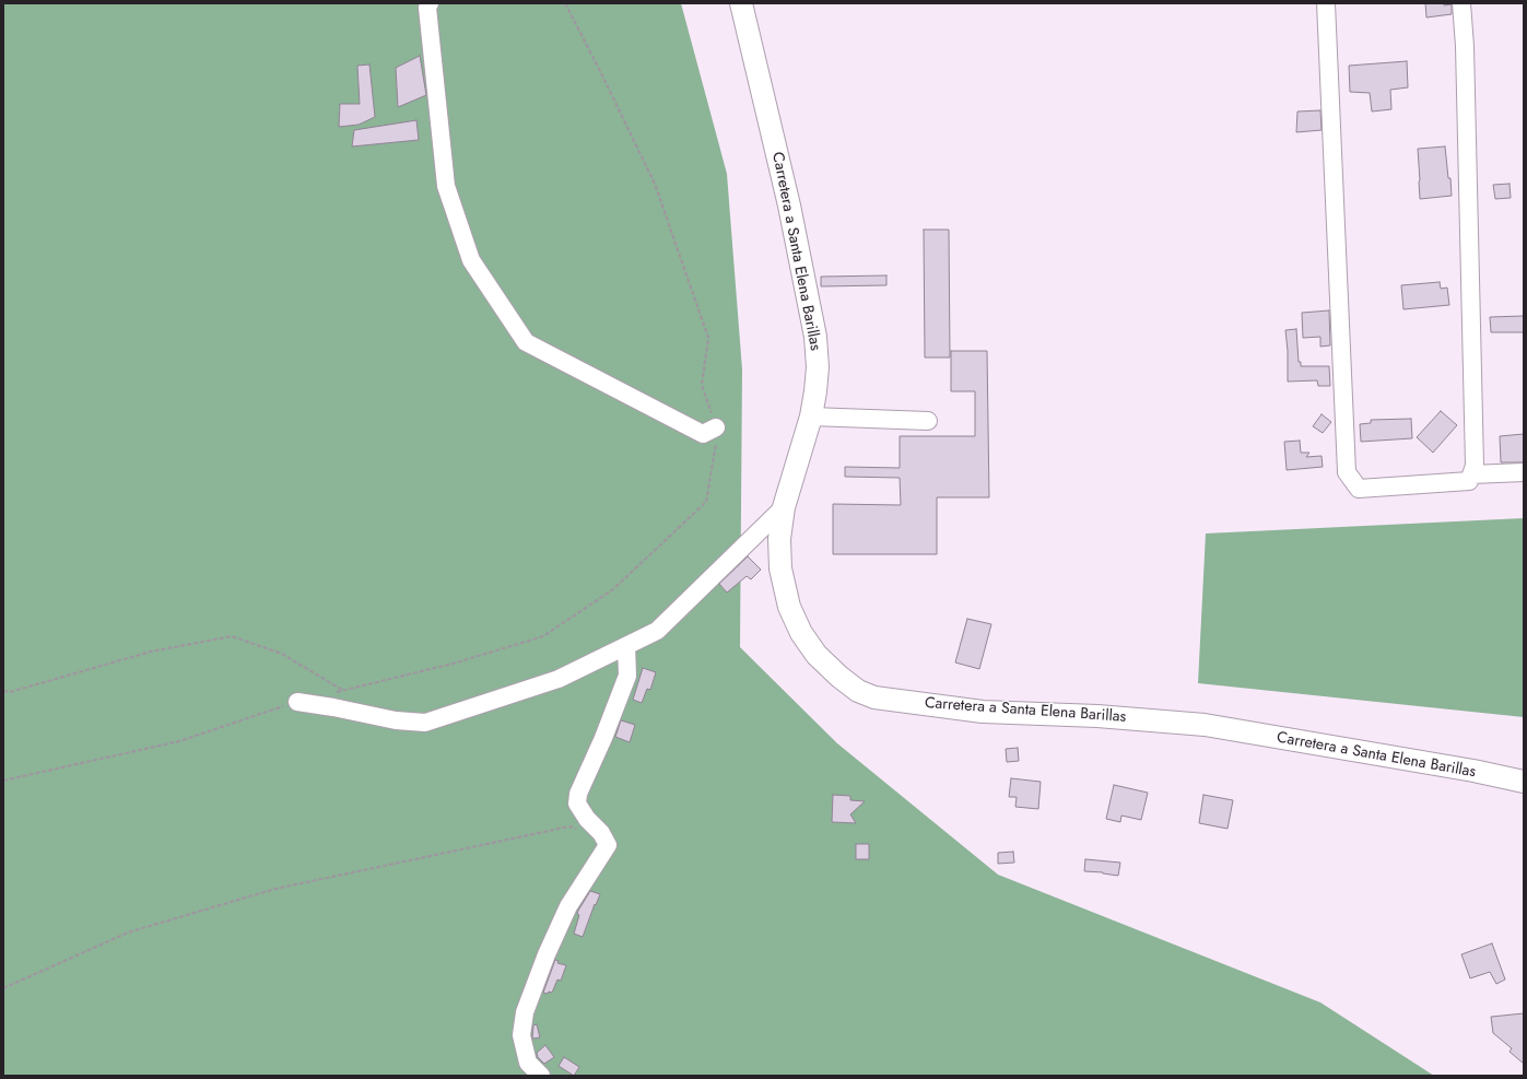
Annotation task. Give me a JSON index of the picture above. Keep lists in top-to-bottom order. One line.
{"streets":{"main road":["Carretera a Santa Elena Barillas"]}}
